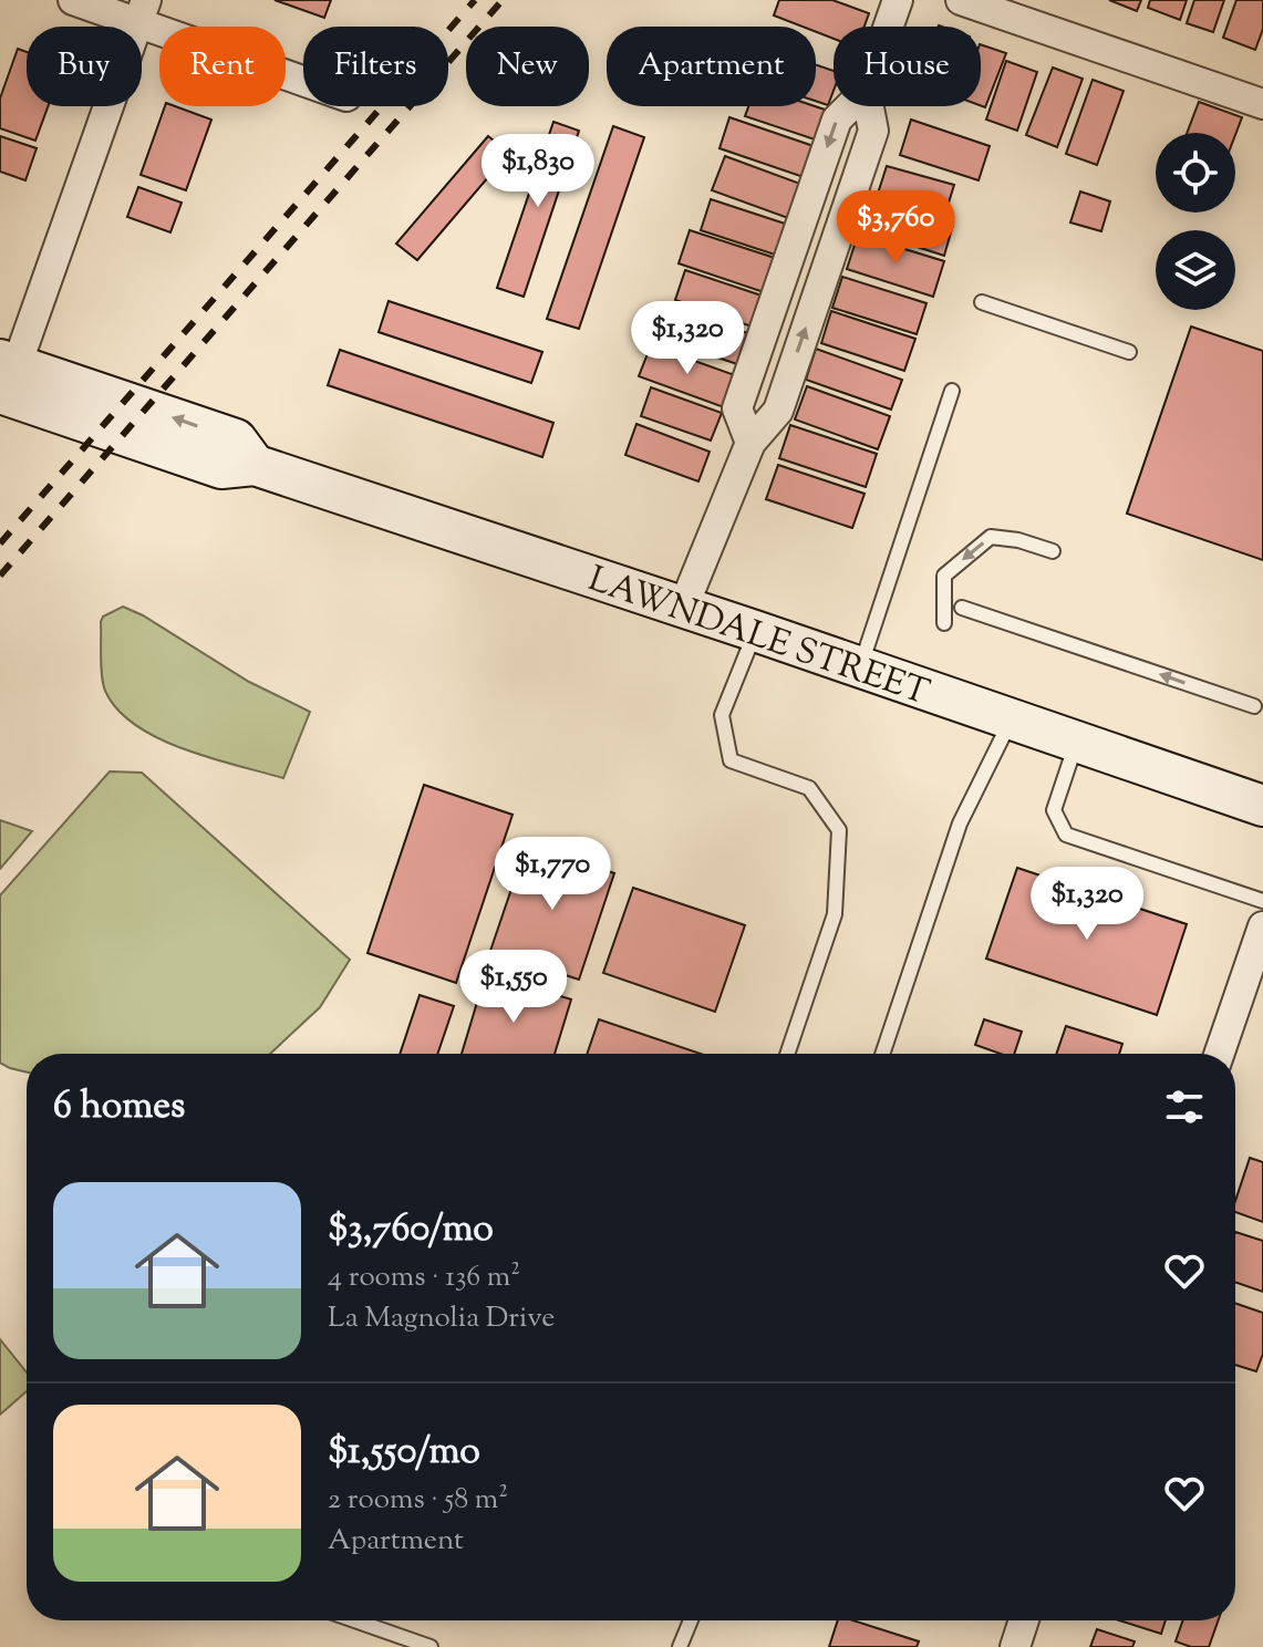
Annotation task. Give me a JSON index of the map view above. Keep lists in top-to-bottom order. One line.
{"streets":{"main road":["LAWNDALE STREET"]},"page":{"chip":["Buy","Rent","Filters","New","Apartment","House"],"price":["$1,830","$3,760","$1,320","$1,770","$1,320","$1,550"],"heading":"6 homes","list":[{"name":"$3,760/mo","note":"4 rooms · 136 m² · La Magnolia Drive"},{"name":"$1,550/mo","note":"2 rooms · 58 m² · Apartment"}]}}
